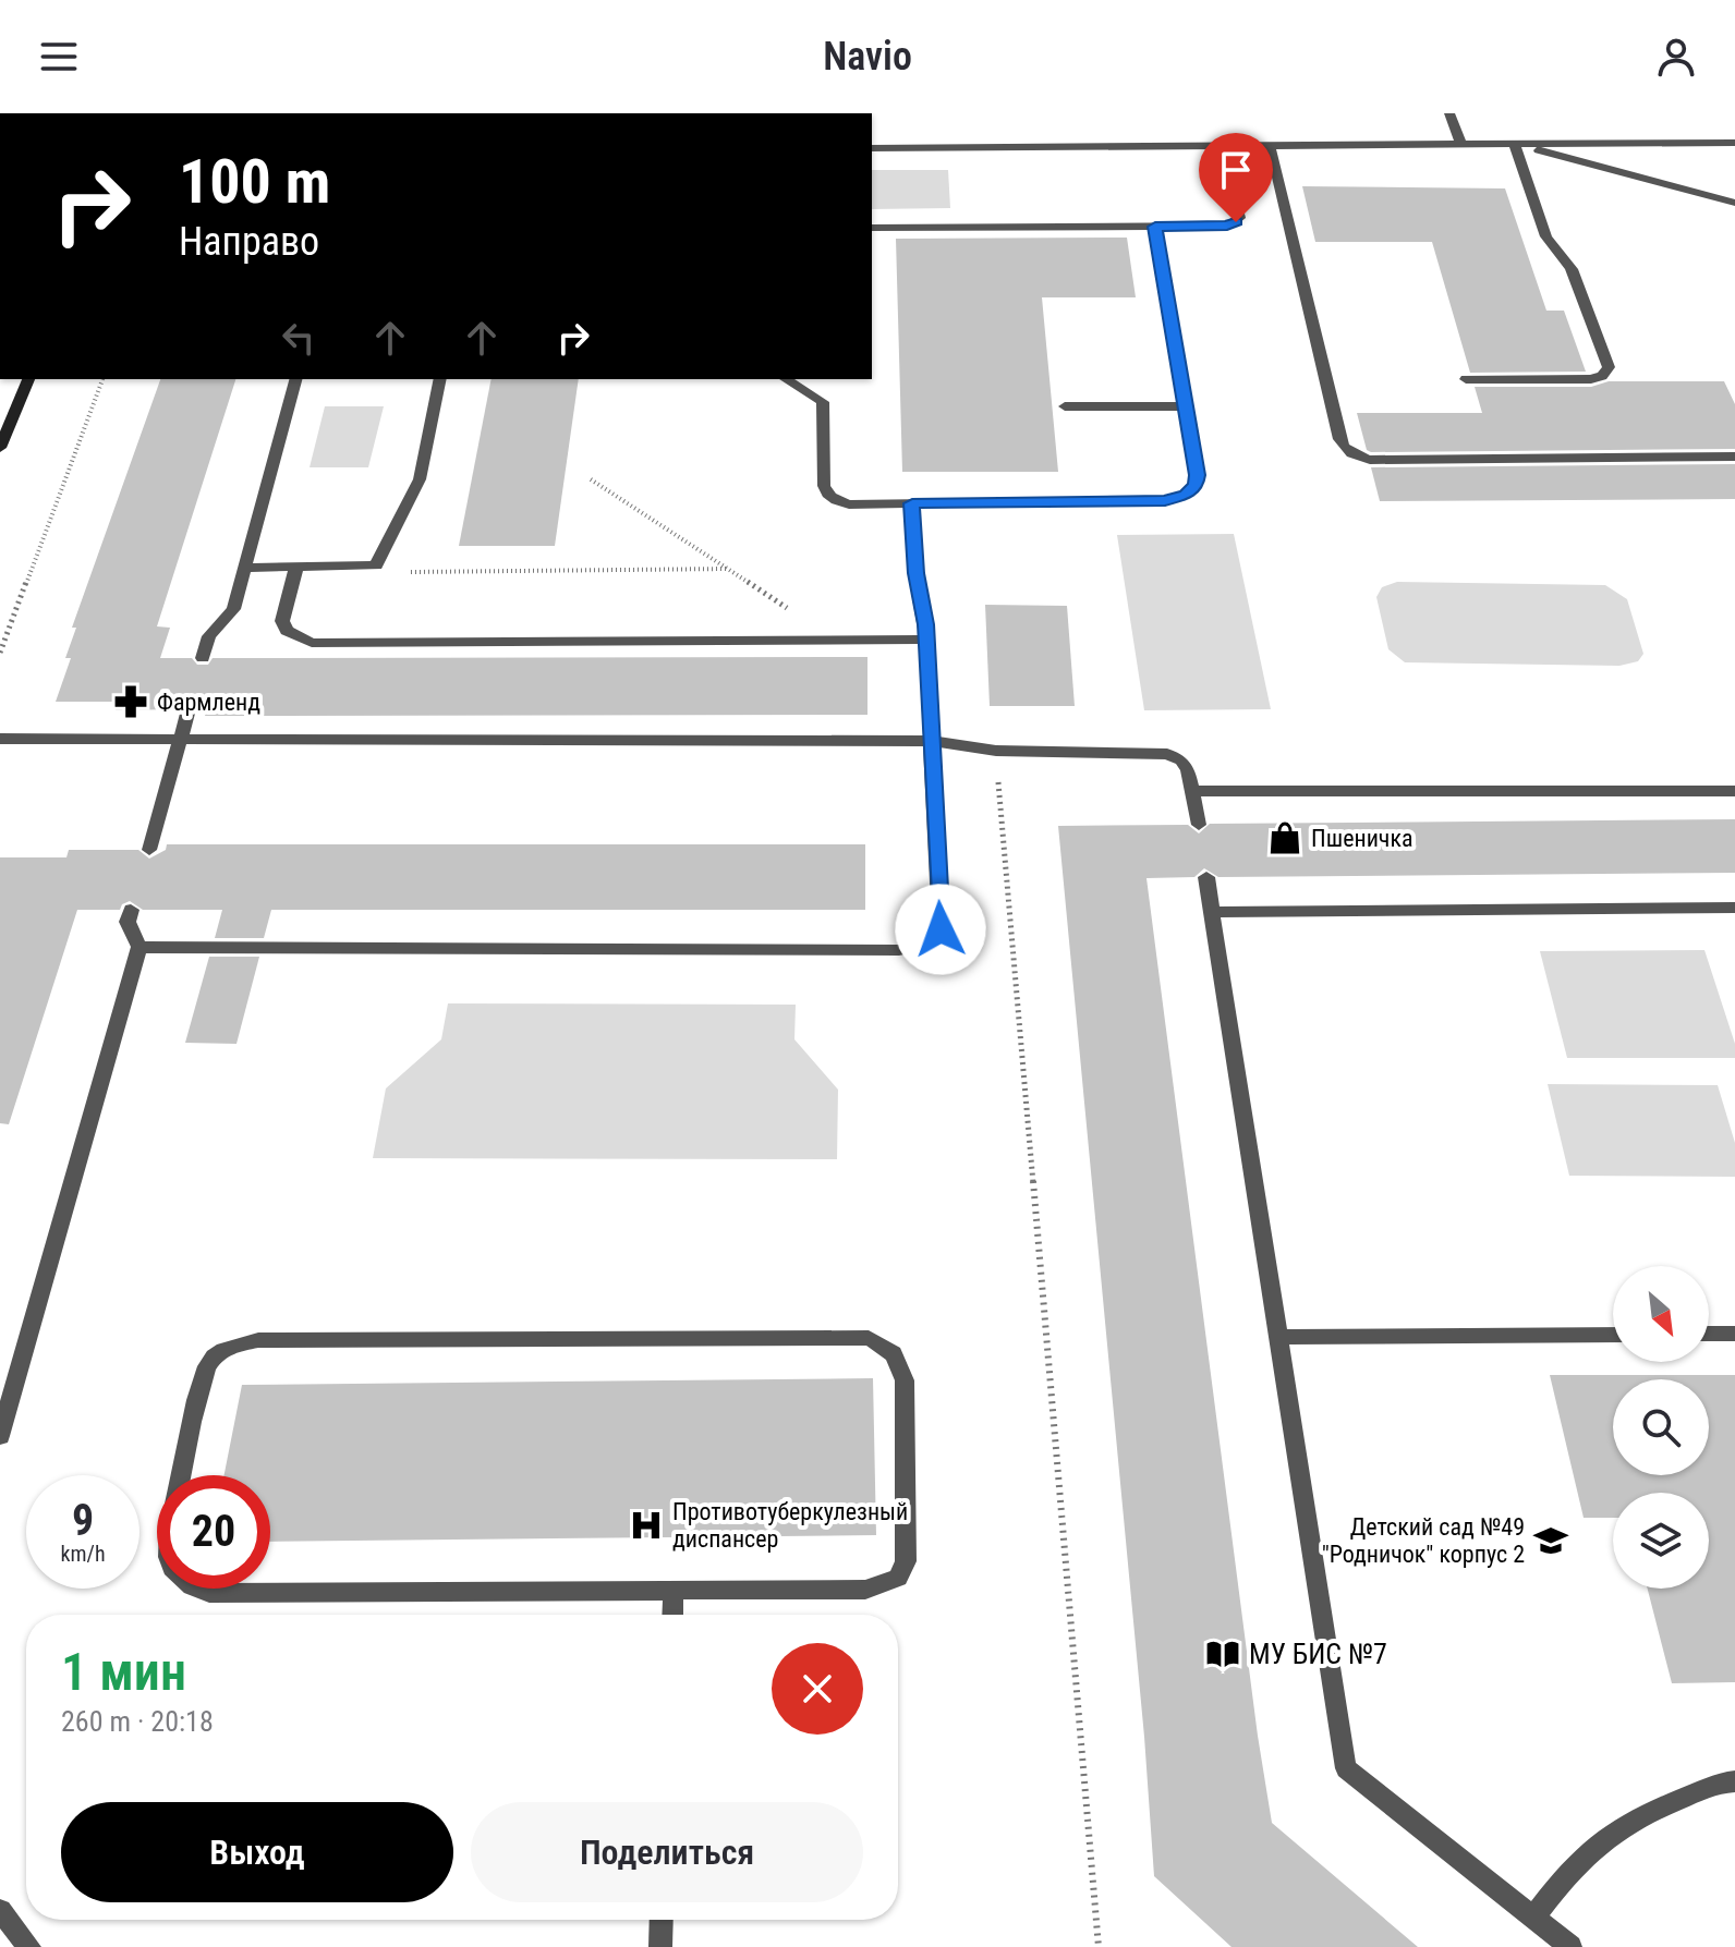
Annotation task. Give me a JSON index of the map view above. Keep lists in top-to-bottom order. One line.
{"places":{"pharmacy":["Фармленд"],"shop":["Пшеничка"],"hospital":["Противотуберкулезный диспансер"],"school or university":["Детский сад №49 \"Родничок\" корпус 2"],"library":["МУ БИС №7"]},"north":"bottom right","page":{"header":"Navio","turn":["100 m","Направо"],"speed":"9 km/h","limit":"20","heading":["1 мин","260 m · 20:18"],"buttons":["Выход","Поделиться"]}}
